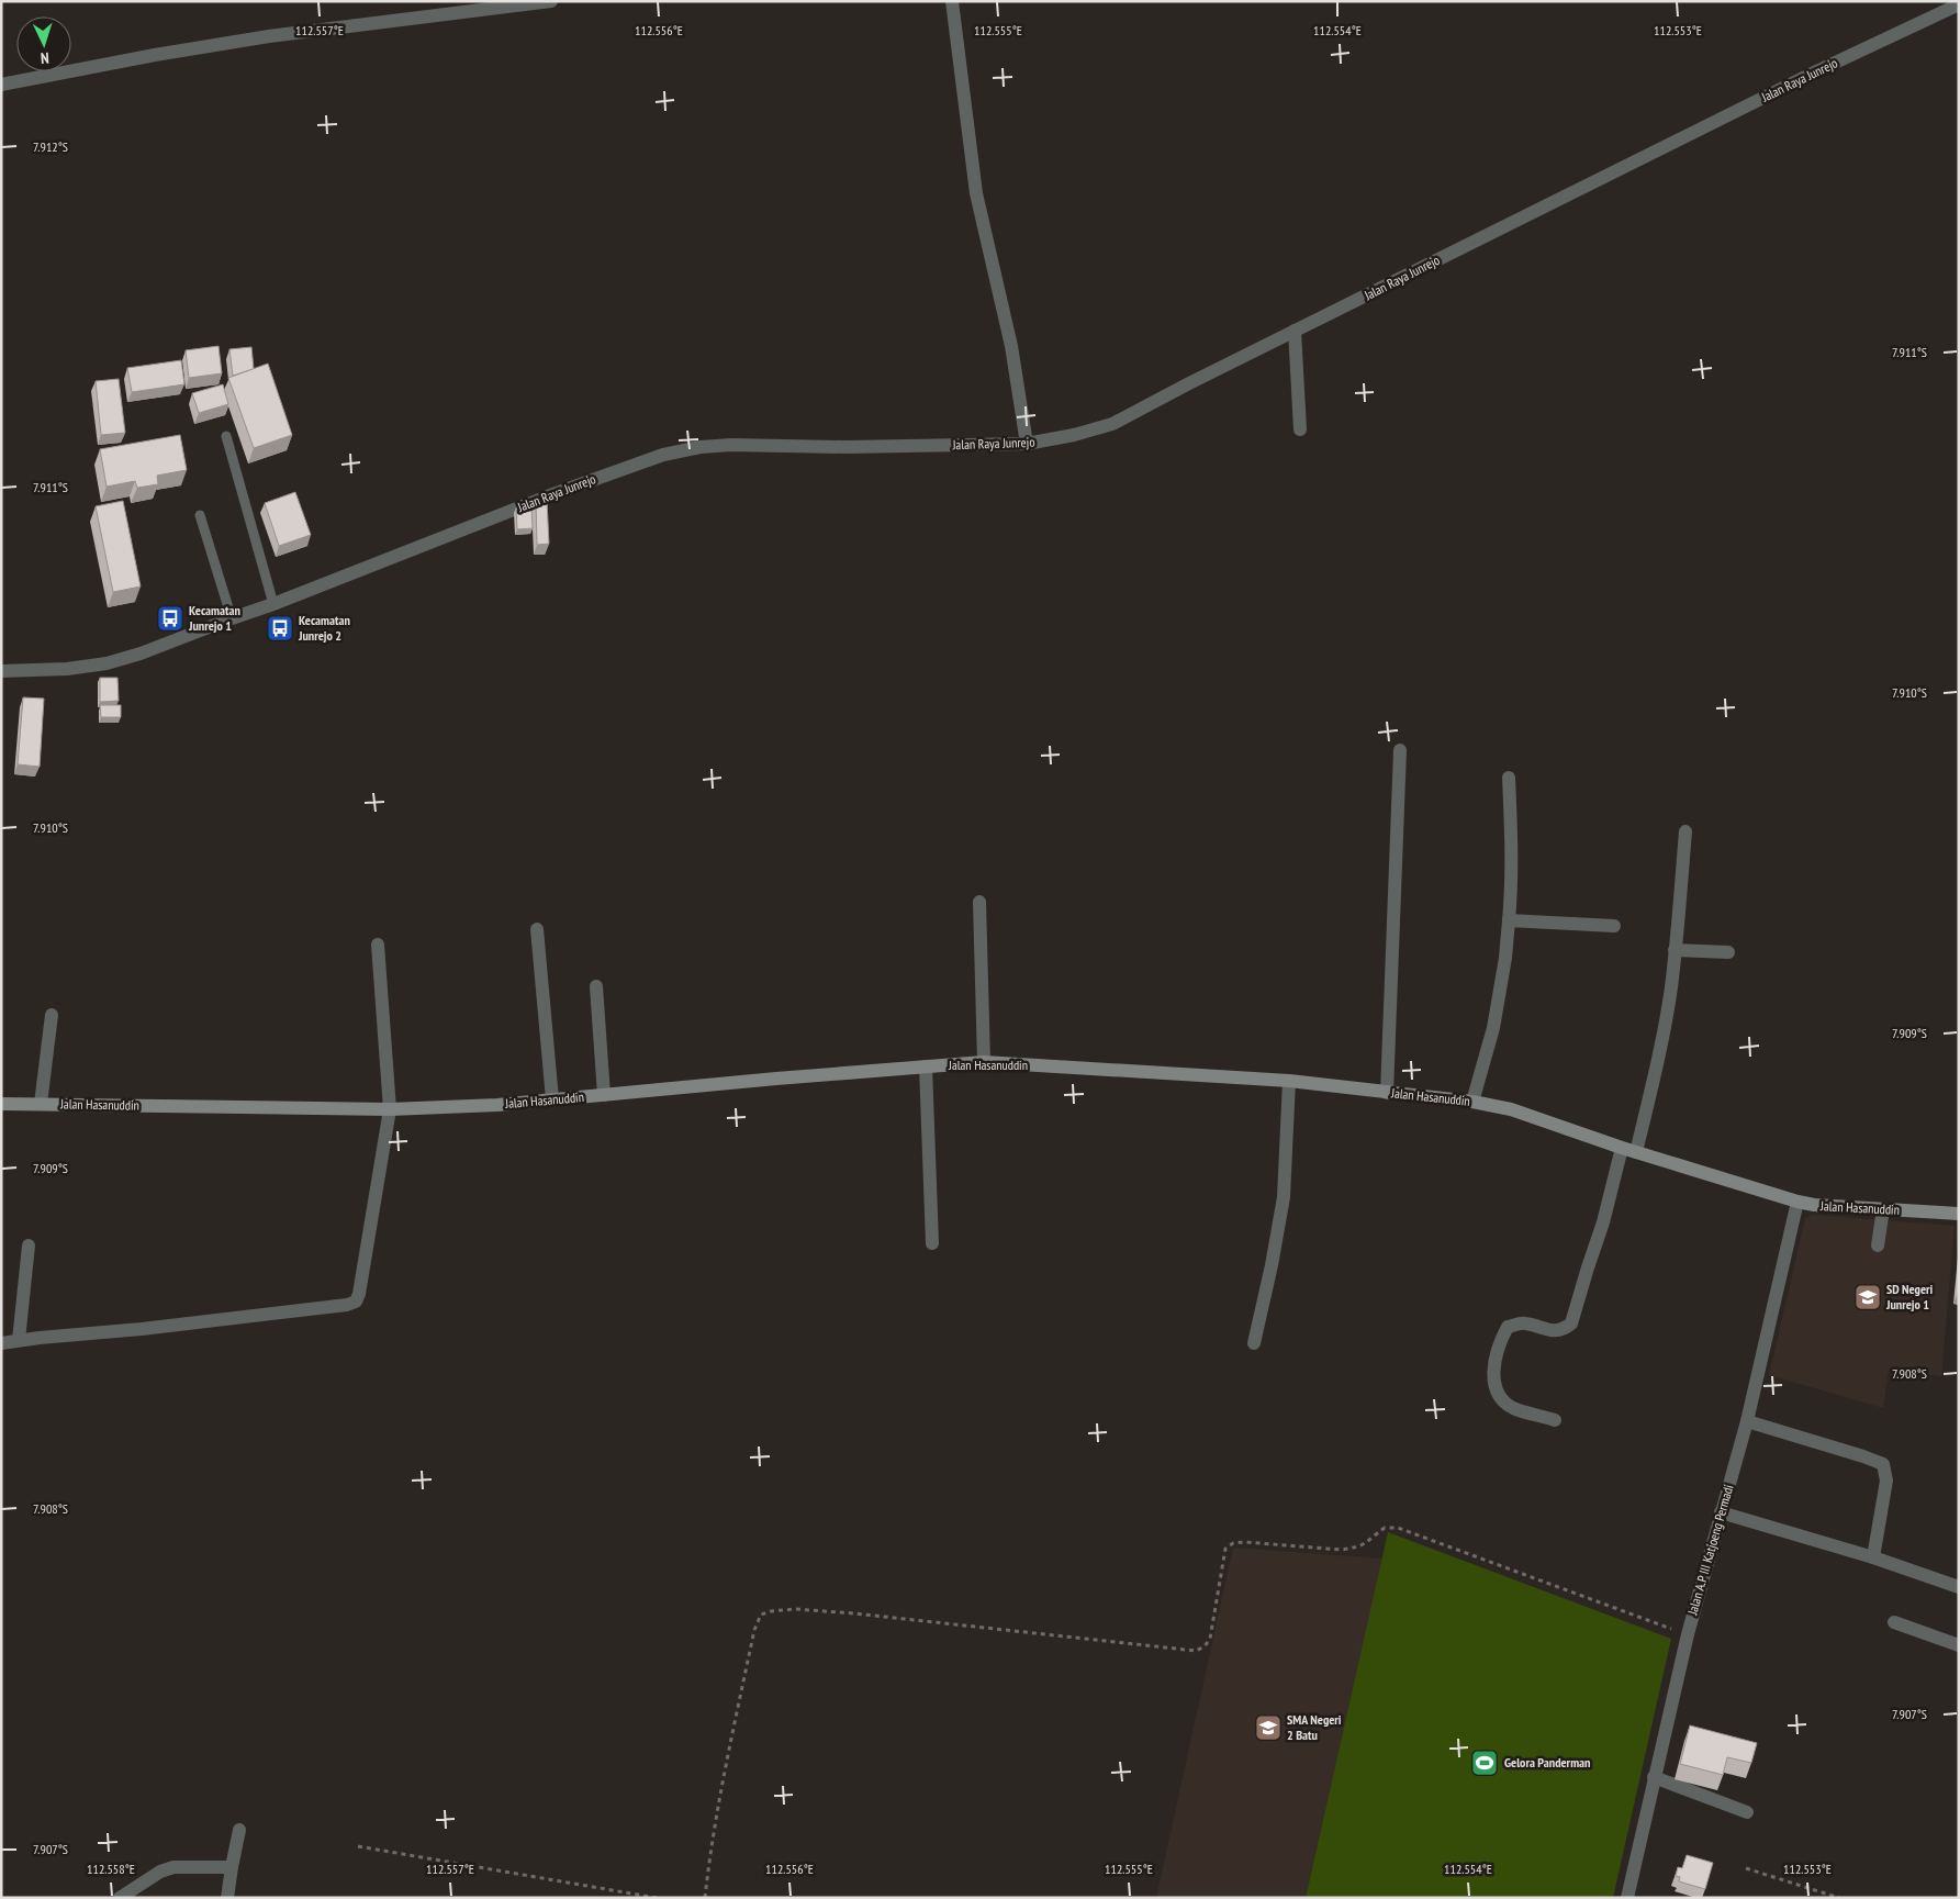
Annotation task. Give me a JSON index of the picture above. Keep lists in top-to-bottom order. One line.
{"streets":{"main road":["Jalan Hasanuddin"],"street":["Jalan Raya Junrejo","Jalan A.P III Katjoeng Permadi"]},"crossings":[["Jalan Hasanuddin","Jalan A.P III Katjoeng Permadi"]],"places":{"bus stop":["Kecamatan Junrejo 1","Kecamatan Junrejo 2"],"school or university":["SD Negeri Junrejo 1","SMA Negeri 2 Batu"],"sports":["Gelora Panderman"]},"north":"bottom","coordinates":["112.557°E","112.556°E","112.555°E","112.554°E","112.553°E","7.912°S","7.911°S","7.910°S","7.909°S","7.908°S","7.907°S","112.558°E"]}
